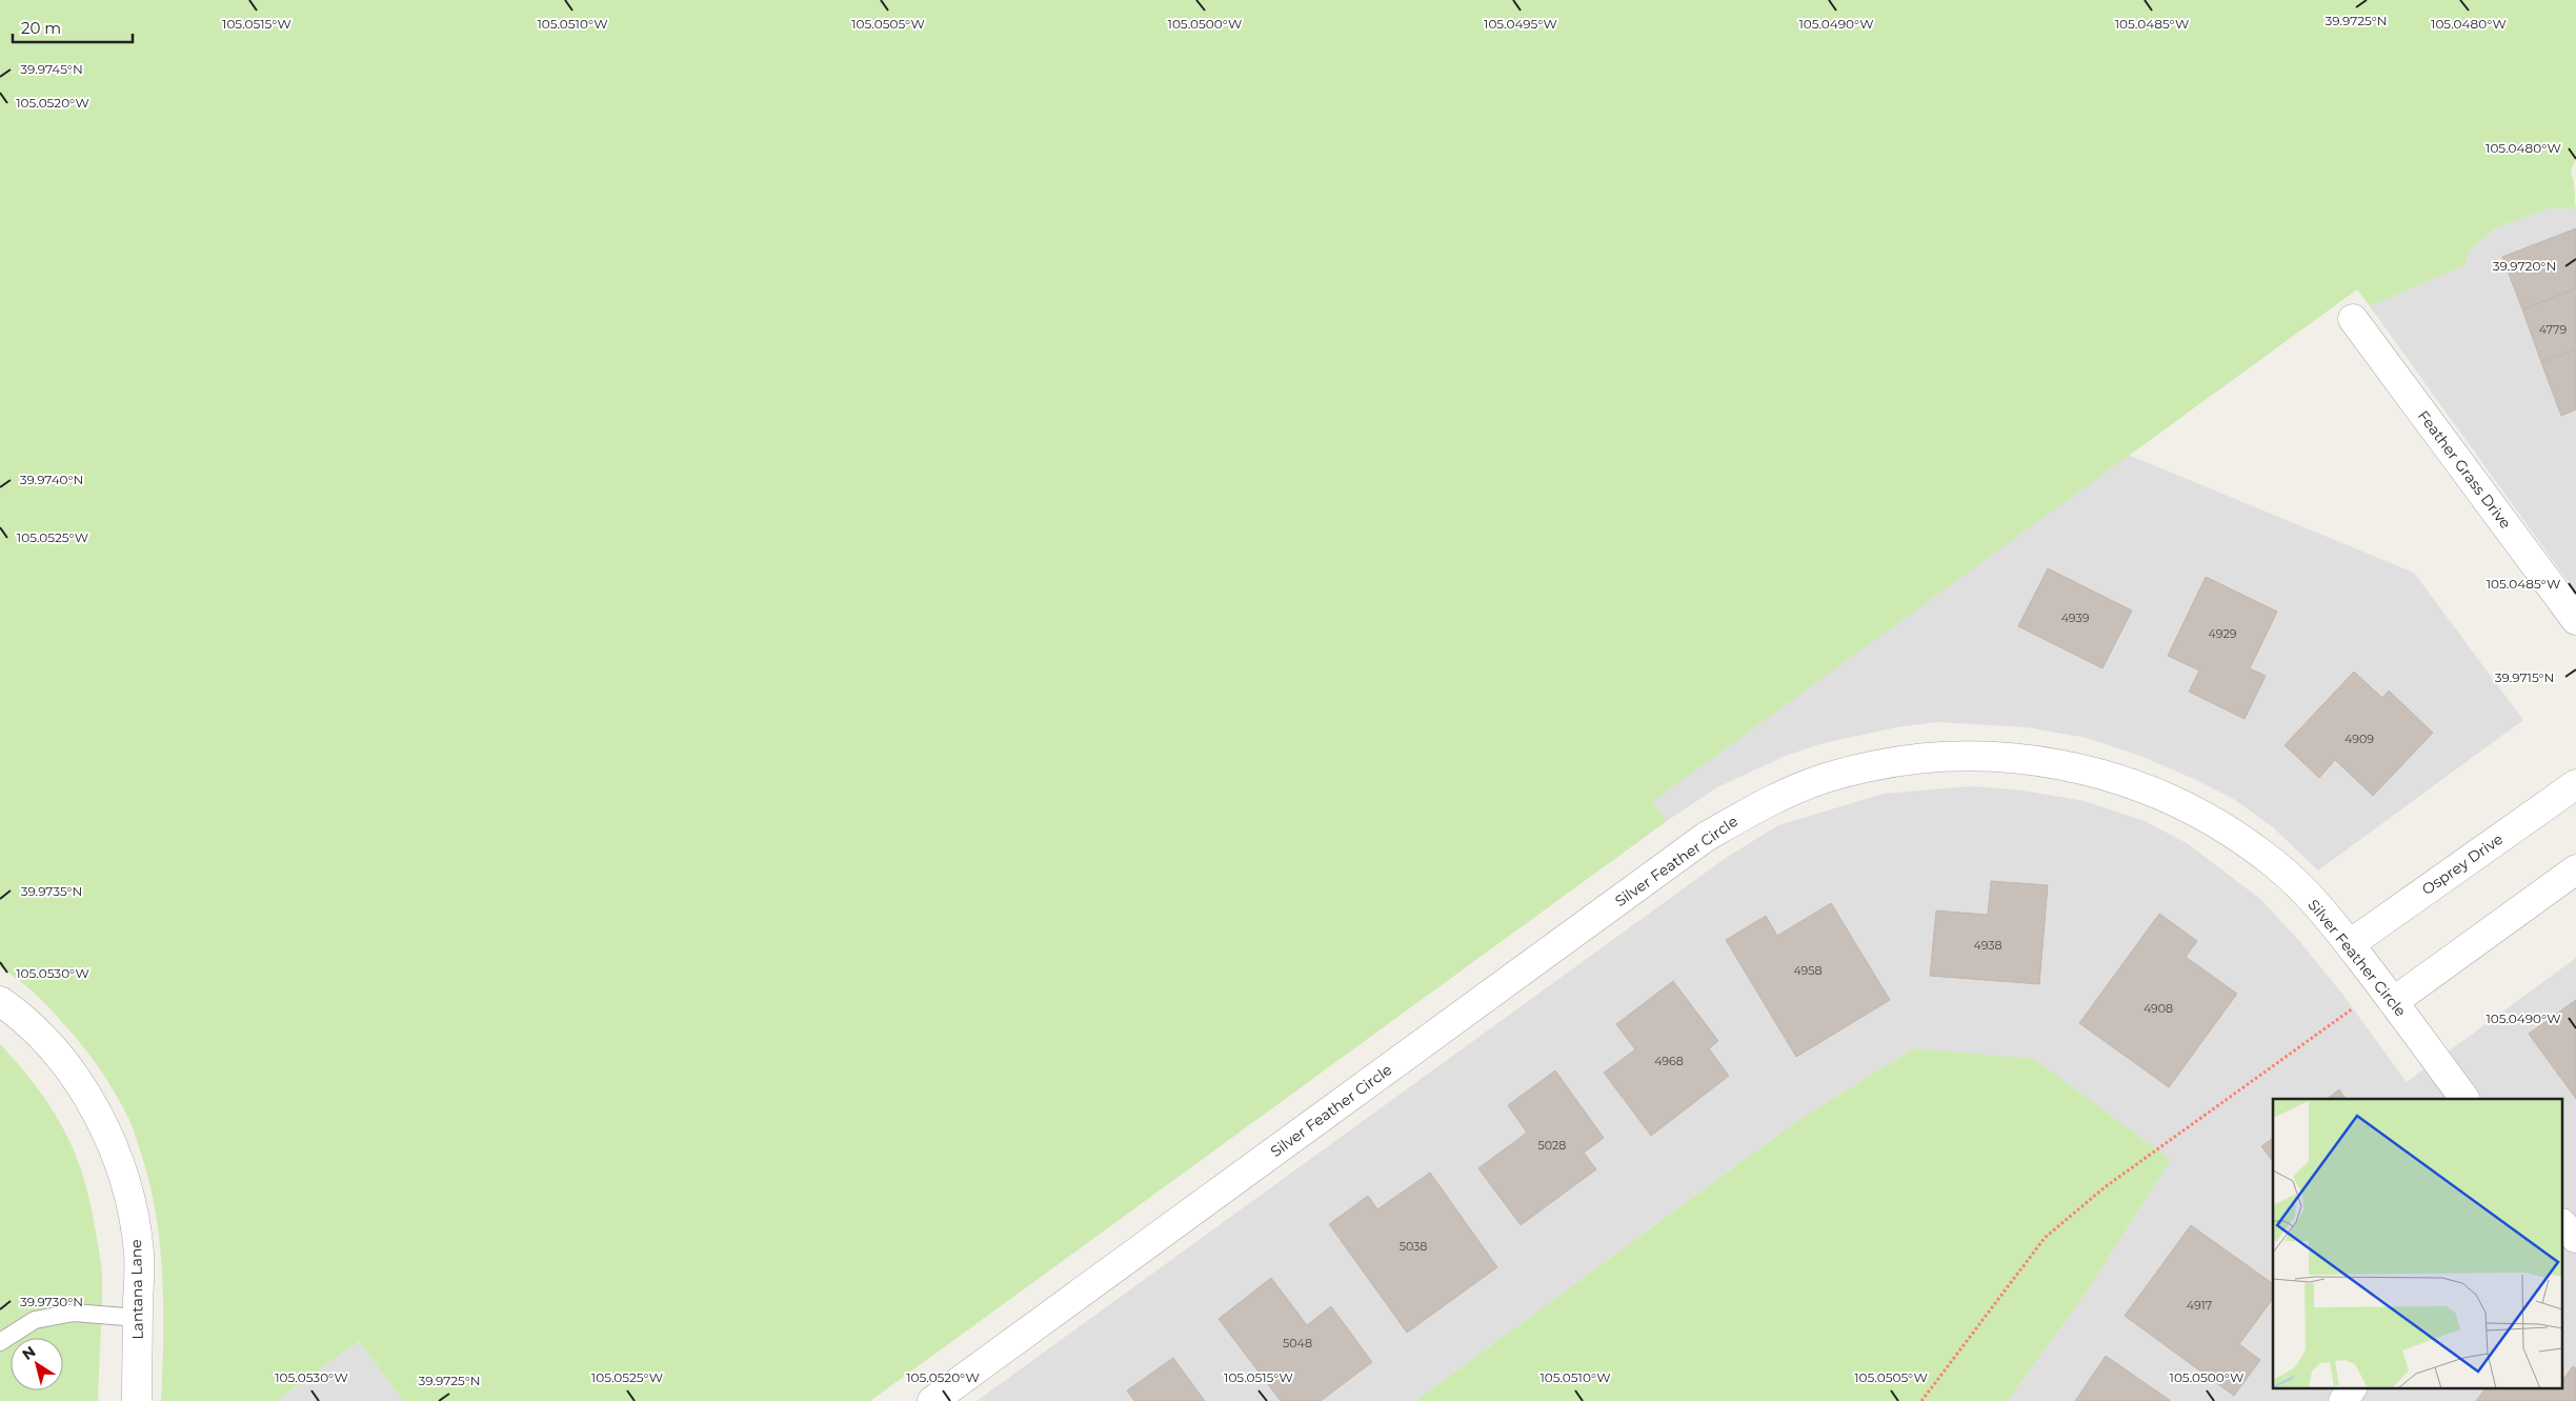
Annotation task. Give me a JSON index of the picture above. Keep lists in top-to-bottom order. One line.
{"streets":{"street":["Feather Grass Drive","Silver Feather Circle","Osprey Drive","Lantana Lane"]},"crossings":[["Silver Feather Circle","Osprey Drive"]],"house_numbers":["4779","4939","4929","4909","4938","4958","4908","4968","5028","5038","4917","5048"],"scale_bar":"20 m","north":"top left","coordinates":["39.9725°N","105.0515°W","105.0510°W","105.0505°W","105.0500°W","105.0495°W","105.0490°W","105.0485°W","105.0480°W","39.9745°N","105.0520°W","39.9720°N","39.9740°N","105.0525°W","39.9715°N","39.9735°N","105.0530°W","39.9730°N"]}
